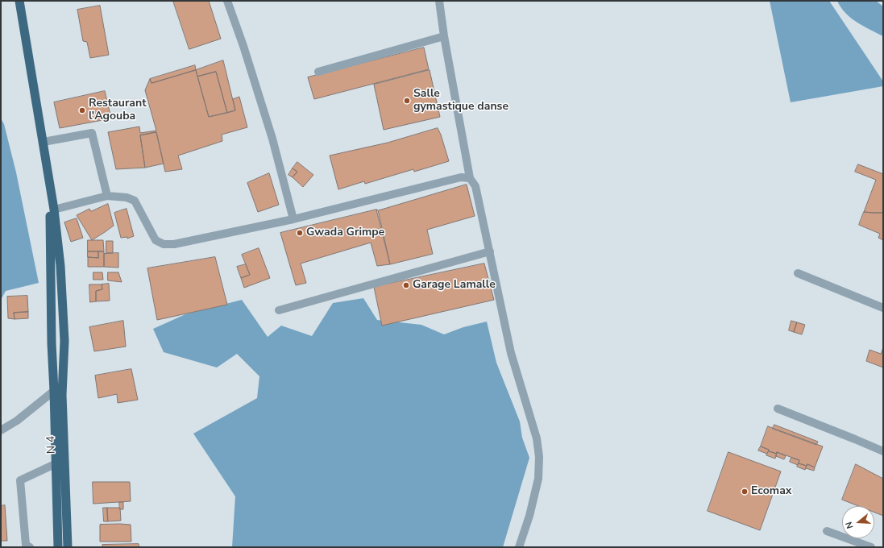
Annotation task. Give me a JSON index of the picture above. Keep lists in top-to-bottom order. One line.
{"streets":{"highway":["N 4"]},"places":["Salle gymastique danse","Restaurant l'Agouba","Gwada Grimpe","Garage Lamalle","Ecomax"],"north":"left"}
